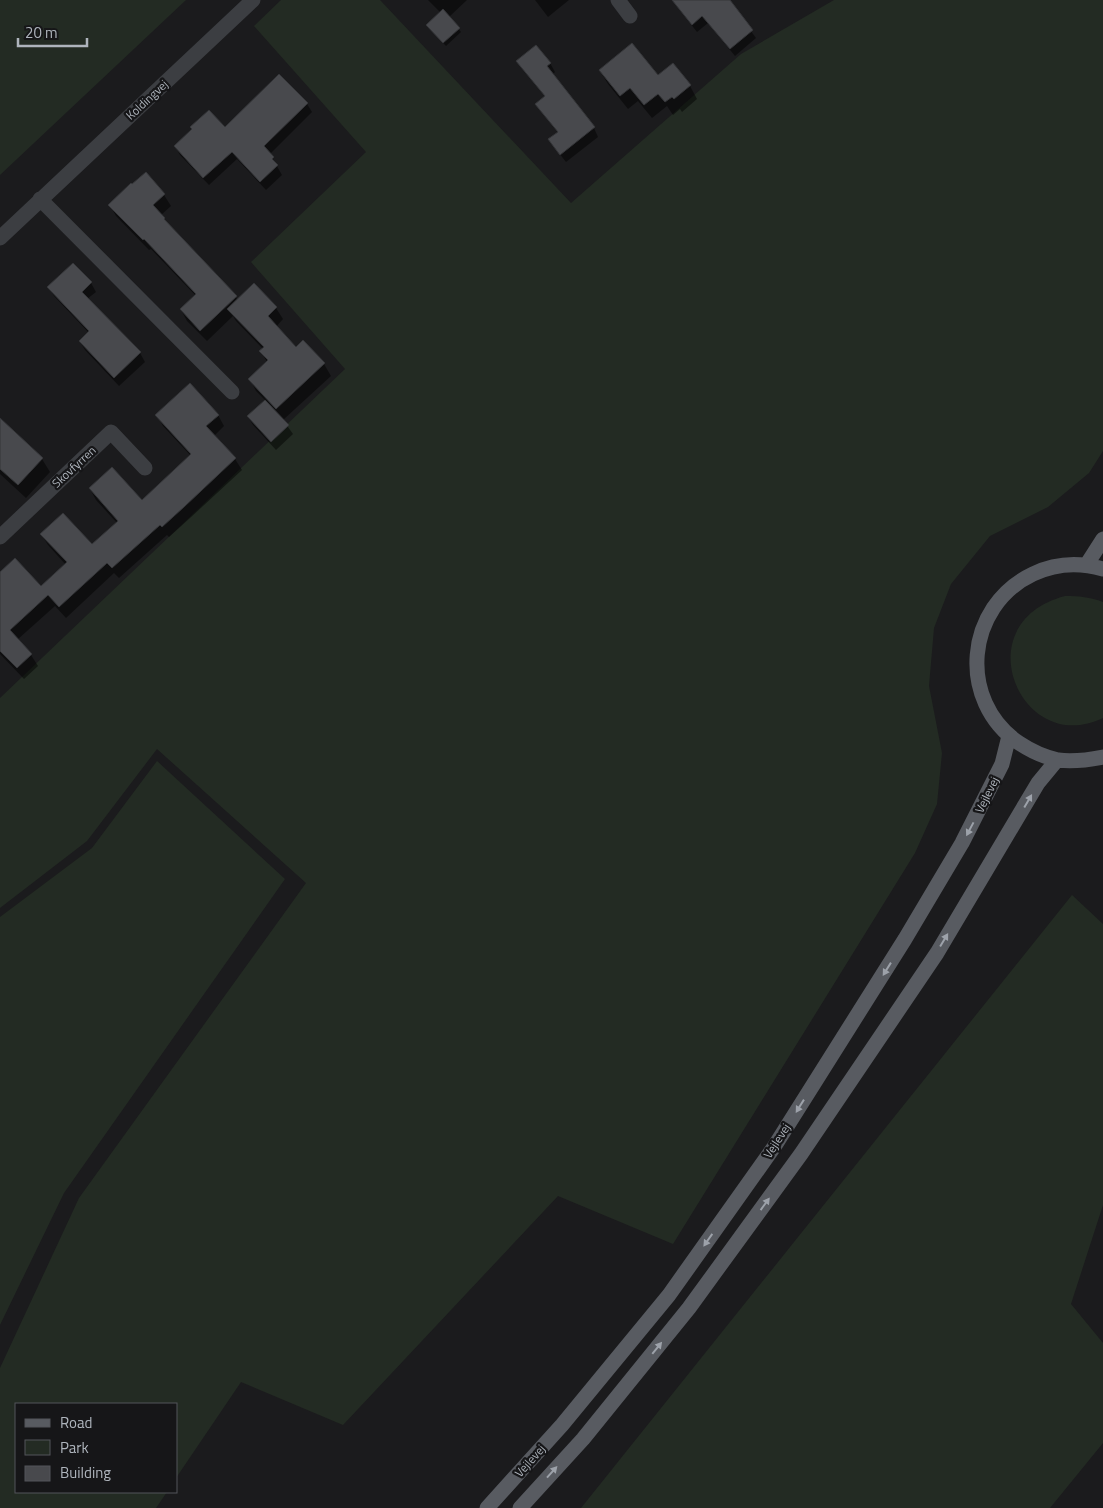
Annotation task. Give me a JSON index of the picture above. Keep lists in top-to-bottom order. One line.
{"streets":{"main road":["Vejlevej"],"street":["Koldingvej","Skovfyrren"]},"legend":["Road","Park","Building"],"scale_bar":"20 m"}
